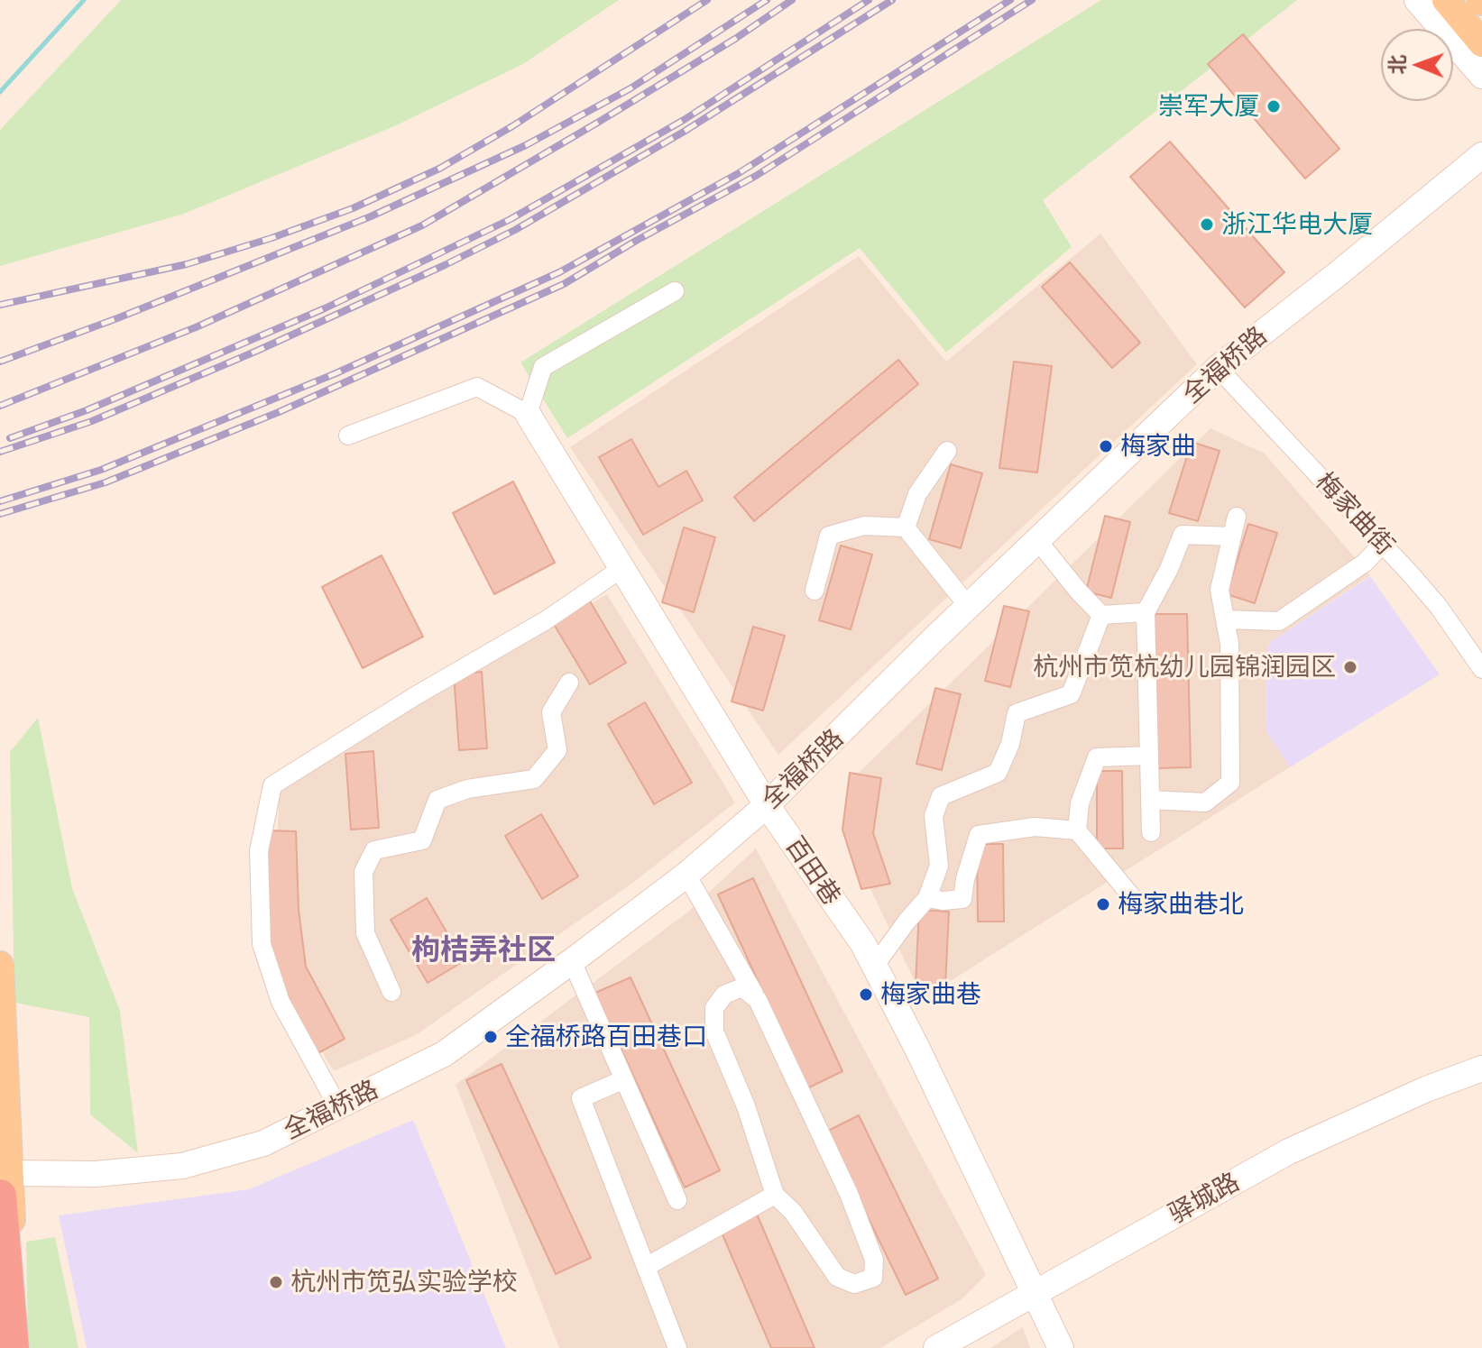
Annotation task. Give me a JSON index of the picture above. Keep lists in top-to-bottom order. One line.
{"streets":{"street":["全福桥路","梅家曲街","百田巷","驿城路"]},"crossings":[["全福桥路","梅家曲街"],["全福桥路","百田巷"],["百田巷","驿城路"]],"districts":["枸桔弄社区"],"places":["崇军大厦","浙江华电大厦","梅家曲","杭州市笕杭幼儿园锦润园区","梅家曲巷北","梅家曲巷","全福桥路百田巷口","杭州市笕弘实验学校"],"north":"left"}
